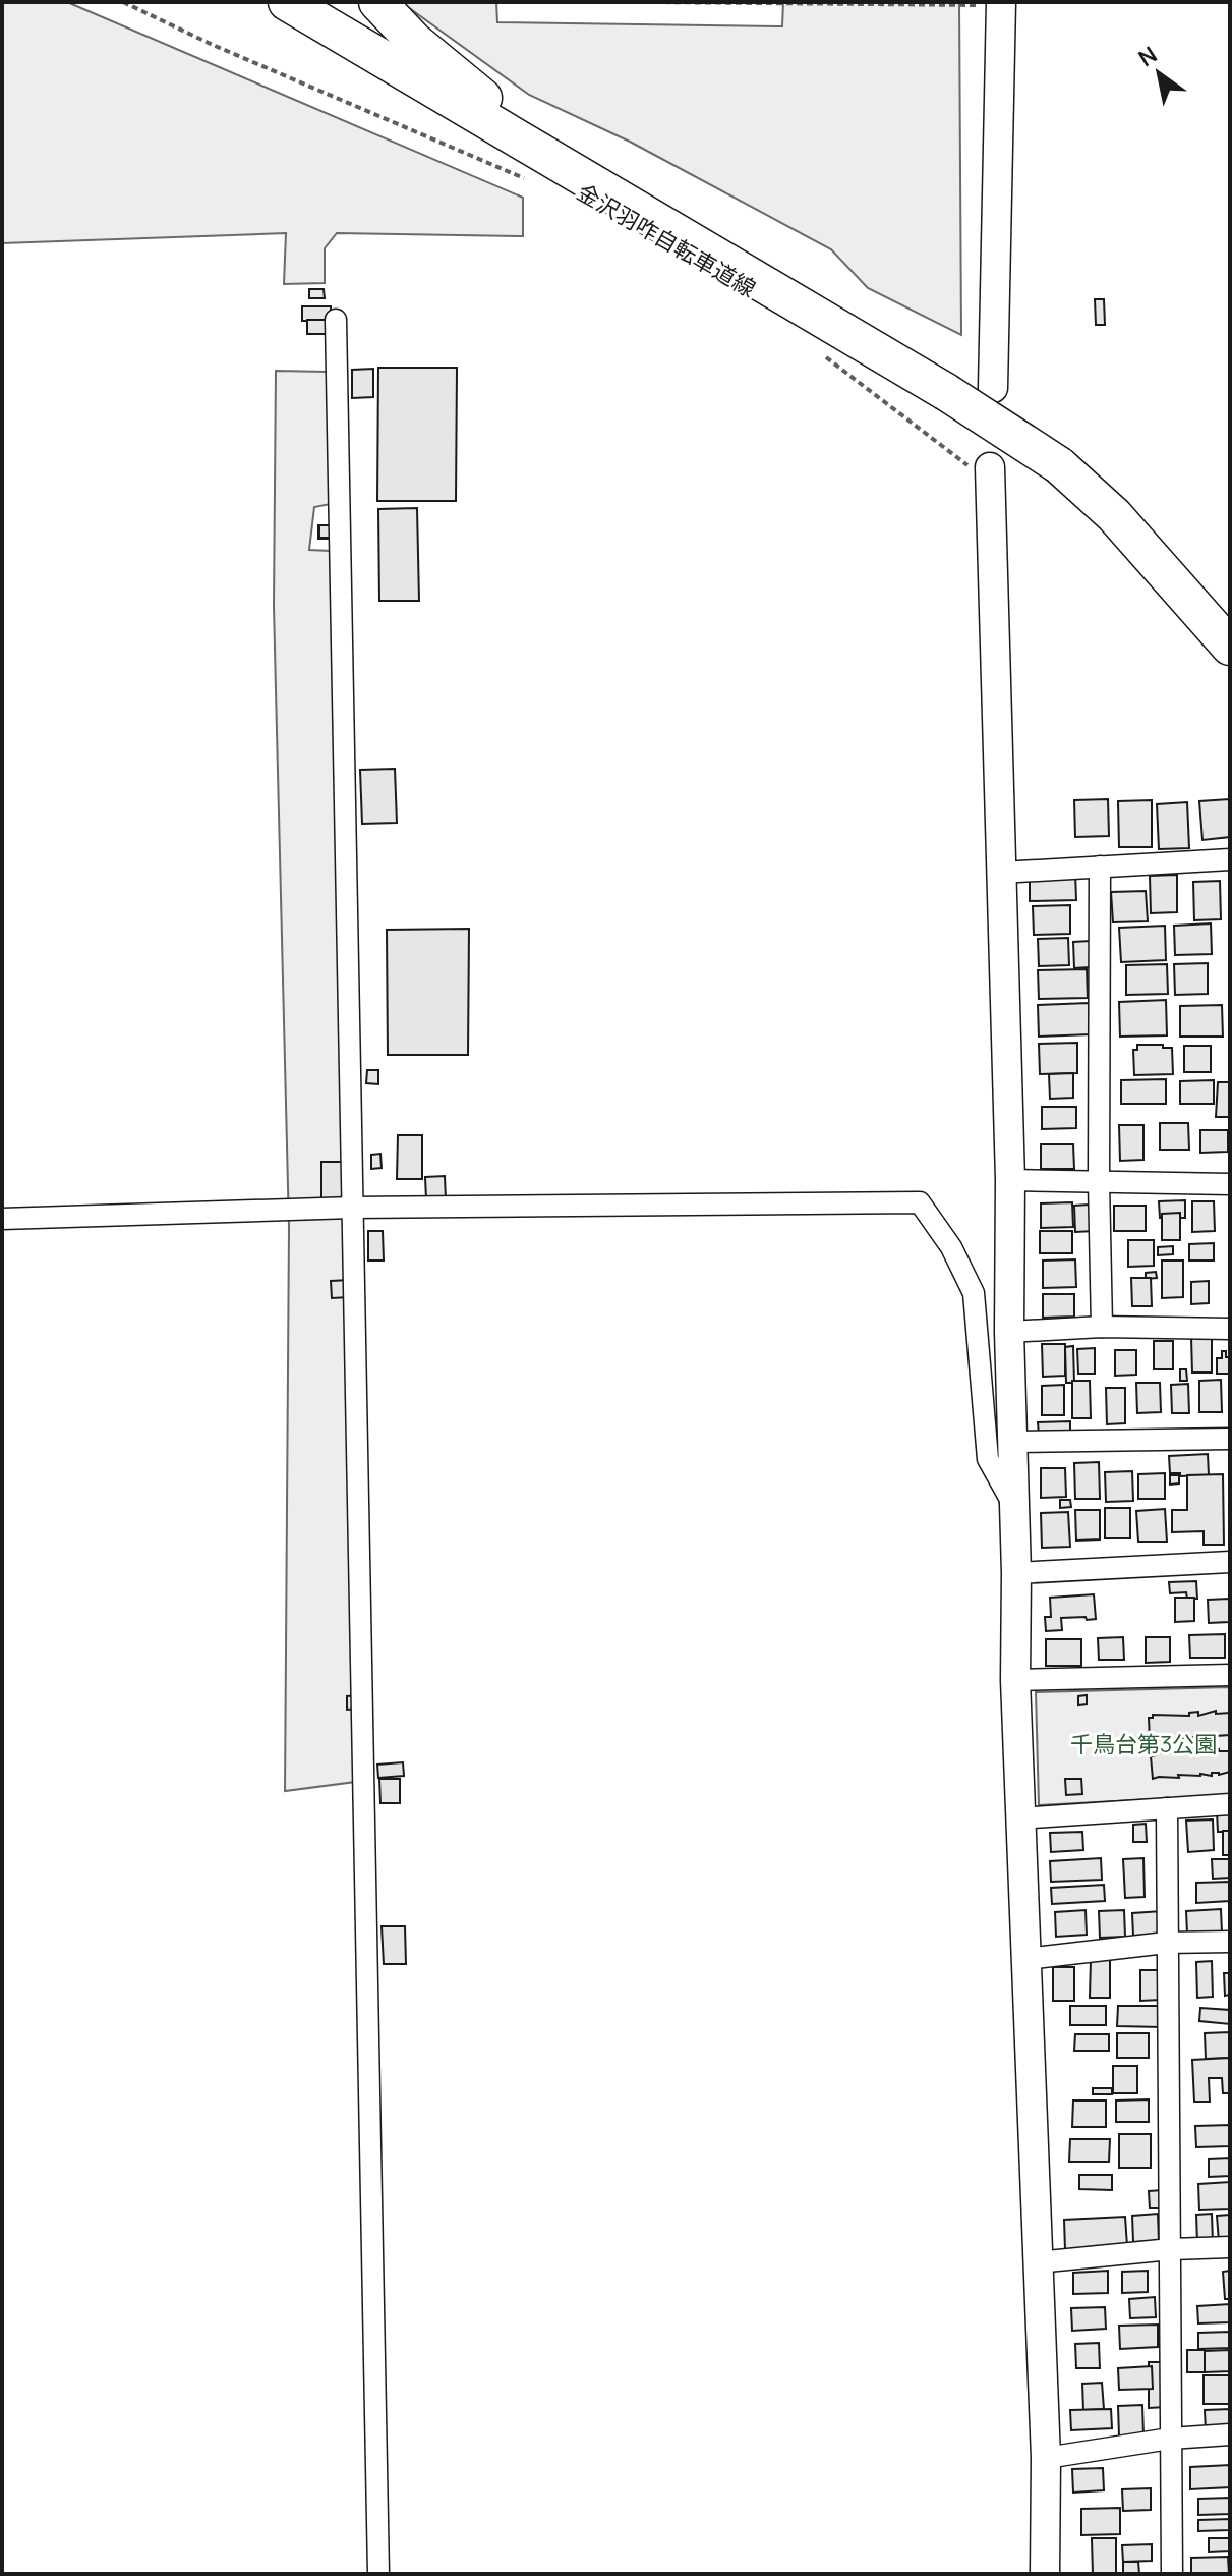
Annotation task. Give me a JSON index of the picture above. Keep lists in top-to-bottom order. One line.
{"parks":["千鳥台第3公園"],"north":"top left"}
